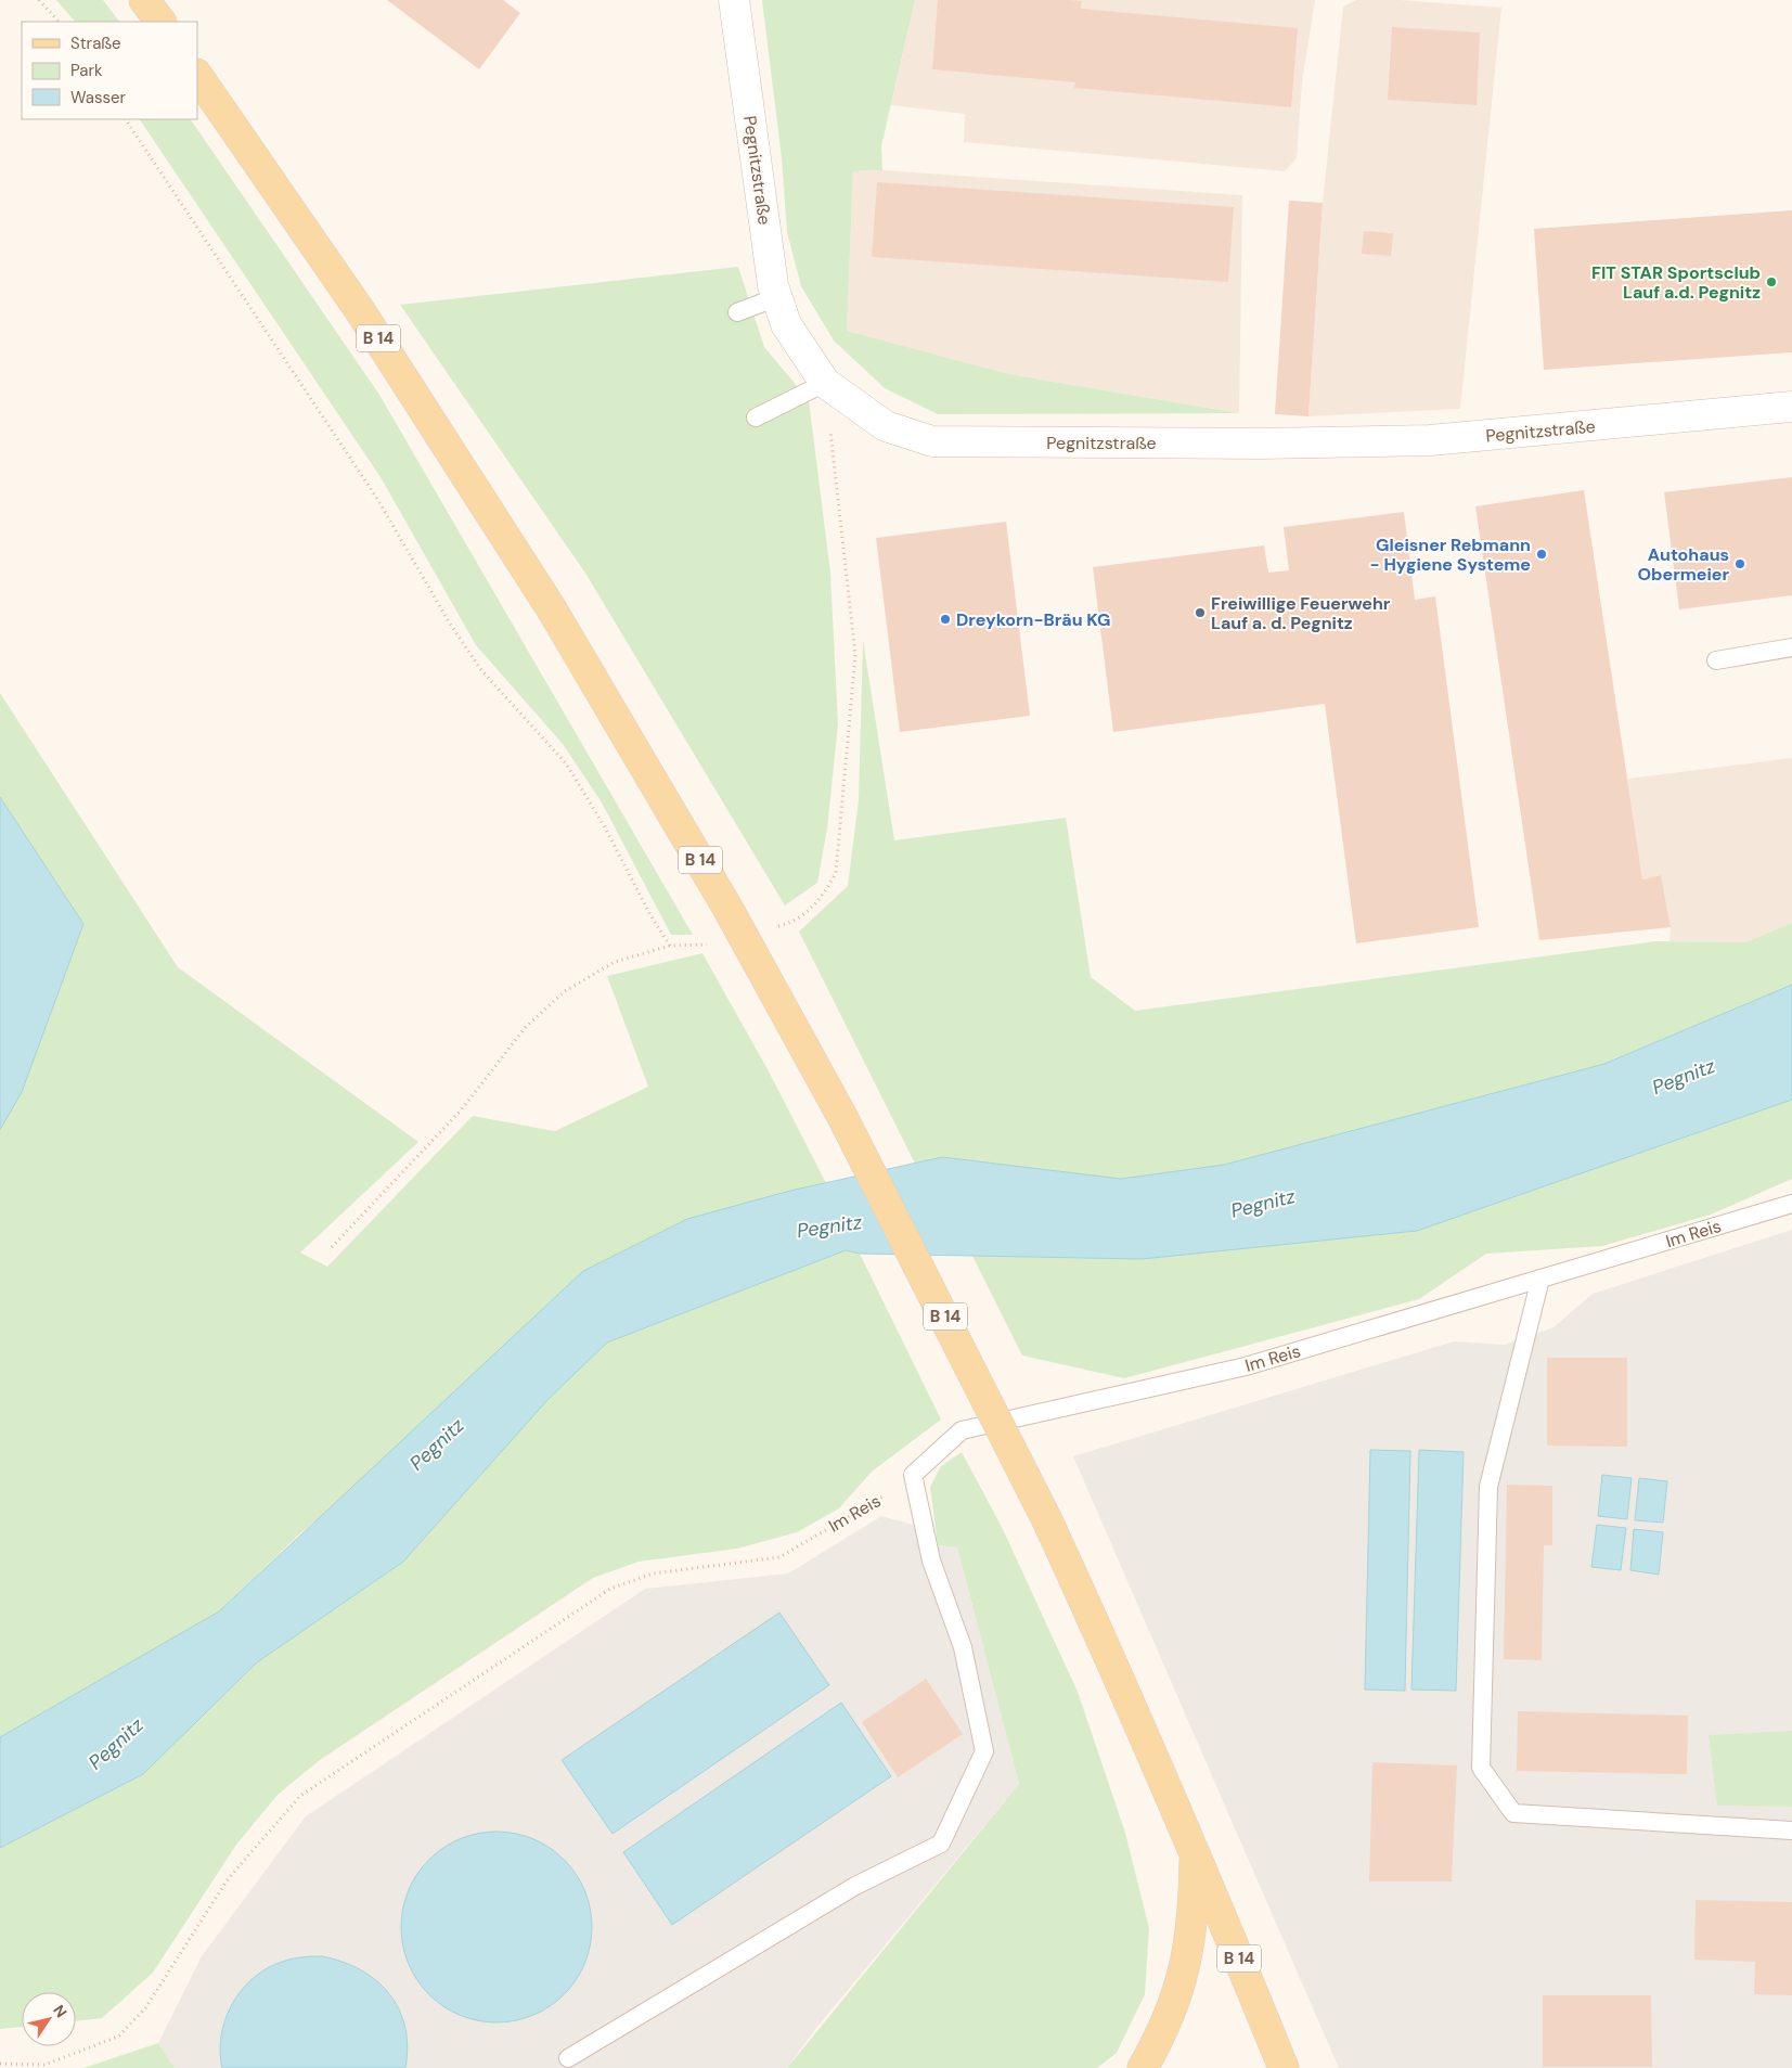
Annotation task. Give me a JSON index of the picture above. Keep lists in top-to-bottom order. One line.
{"streets":{"main road":["B 14"],"street":["Pegnitzstraße"],"lane":["Im Reis"]},"water":["Pegnitz"],"places":["FIT STAR Sportsclub Lauf a.d. Pegnitz","Gleisner Rebmann - Hygiene Systeme","Autohaus Obermeier","Freiwillige Feuerwehr Lauf a. d. Pegnitz","Dreykorn-Bräu KG"],"legend":["Straße","Park","Wasser"],"north":"top right"}
